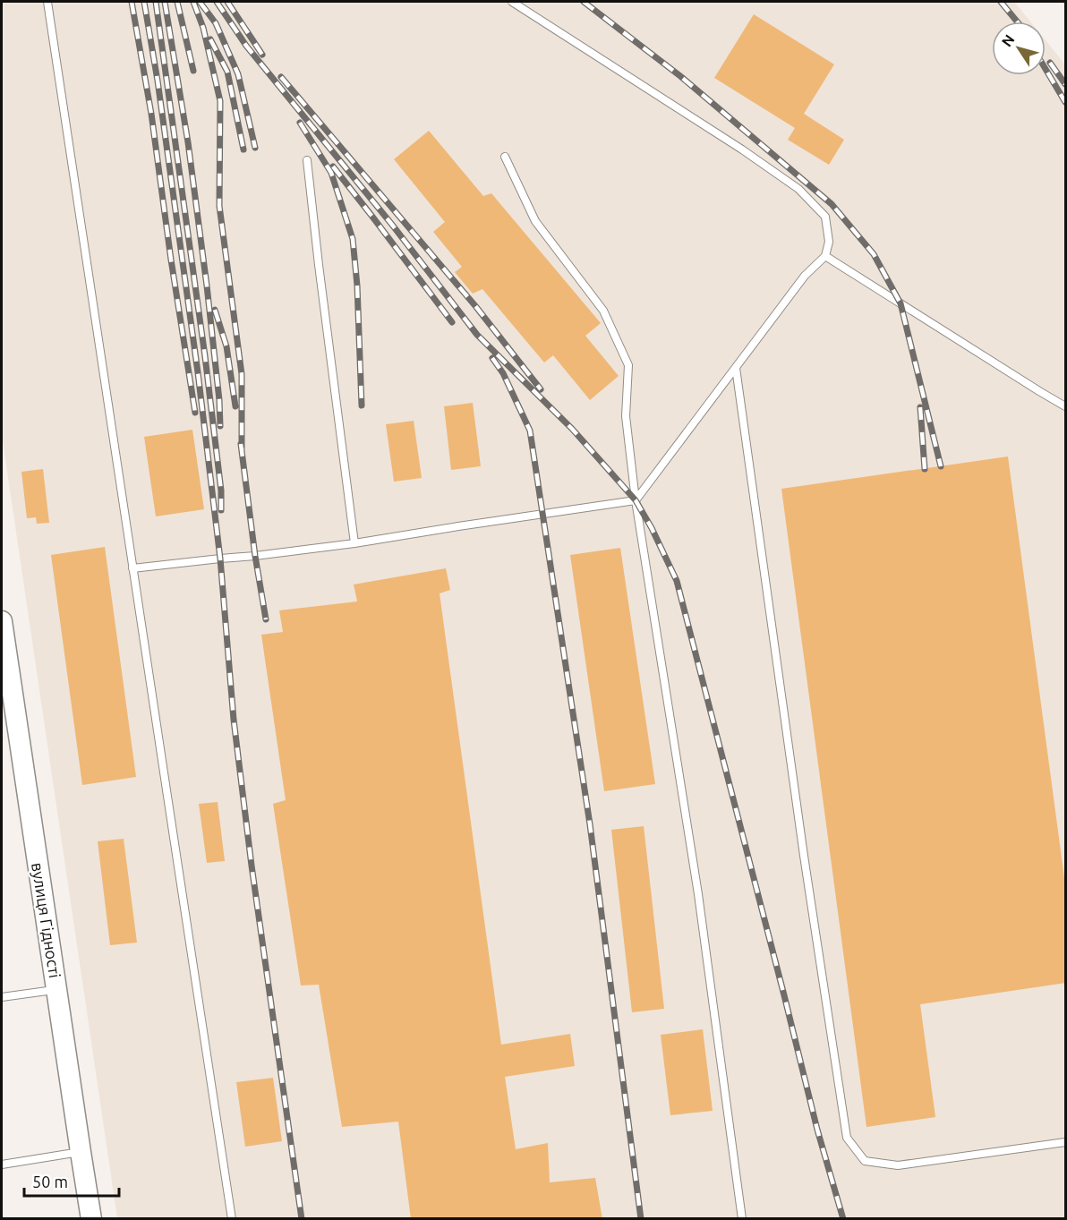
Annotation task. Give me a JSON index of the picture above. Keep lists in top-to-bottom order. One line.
{"streets":{"main road":["вулиця Гідності"]},"scale_bar":"50 m","north":"top left"}
